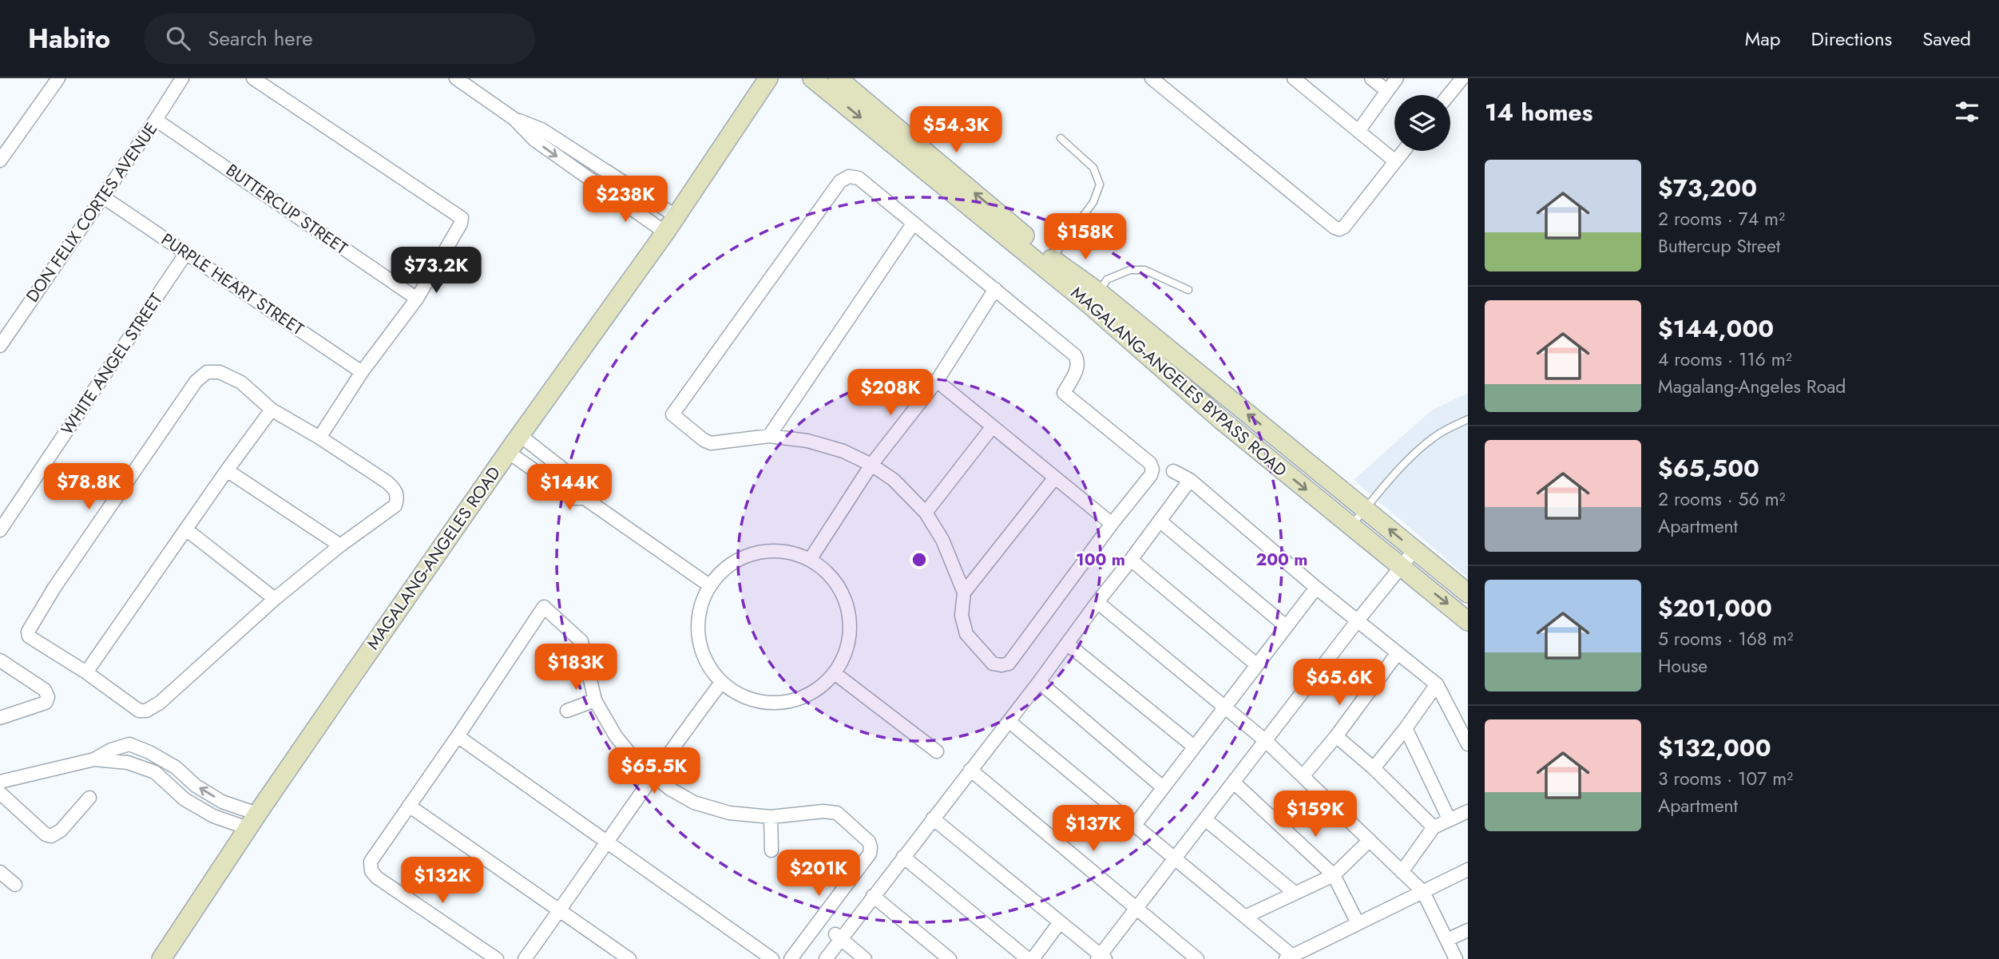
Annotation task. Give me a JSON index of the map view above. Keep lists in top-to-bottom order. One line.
{"streets":{"street":["BUTTERCUP STREET","DON FELIX CORTES AVENUE","PURPLE HEART STREET","WHITE ANGEL STREET","MAGALANG-ANGELES BYPASS ROAD","MAGALANG-ANGELES ROAD"]},"crossings":[["BUTTERCUP STREET","DON FELIX CORTES AVENUE"],["DON FELIX CORTES AVENUE","PURPLE HEART STREET"],["PURPLE HEART STREET","WHITE ANGEL STREET"]],"page":{"header":"Habito","search":"Search here","nav":["Map","Directions","Saved"],"heading":"14 homes","price":["$54.3K","$238K","$158K","$73.2K","$208K","$78.8K","$144K","$183K","$65.6K","$65.5K","$159K","$137K","$201K","$132K"],"list":[{"name":"$73,200","note":"2 rooms · 74 m² · Buttercup Street"},{"name":"$144,000","note":"4 rooms · 116 m² · Magalang-Angeles Road"},{"name":"$65,500","note":"2 rooms · 56 m² · Apartment"},{"name":"$201,000","note":"5 rooms · 168 m² · House"},{"name":"$132,000","note":"3 rooms · 107 m² · Apartment"}]},"rings":["100 m","200 m"]}
